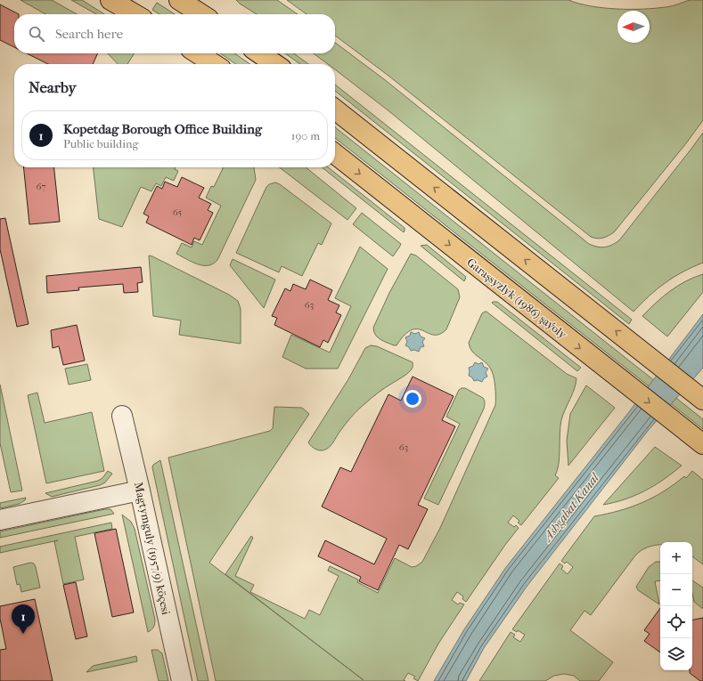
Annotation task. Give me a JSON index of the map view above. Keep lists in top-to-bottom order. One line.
{"streets":{"main road":["Garaşsyzlyk (1986) şaýoly"],"street":["Magtymguly (1957/9) köçesi"]},"water":["Ashgabat Kanal"],"house_numbers":["67","65","63","63"],"north":"left","page":{"search":"Search here","heading":"Nearby","list":[{"mark":"1","name":"Kopetdag Borough Office Building","note":"Public building","value":"190 m"}],"map_buttons":["+","−"],"pins":"1"}}
